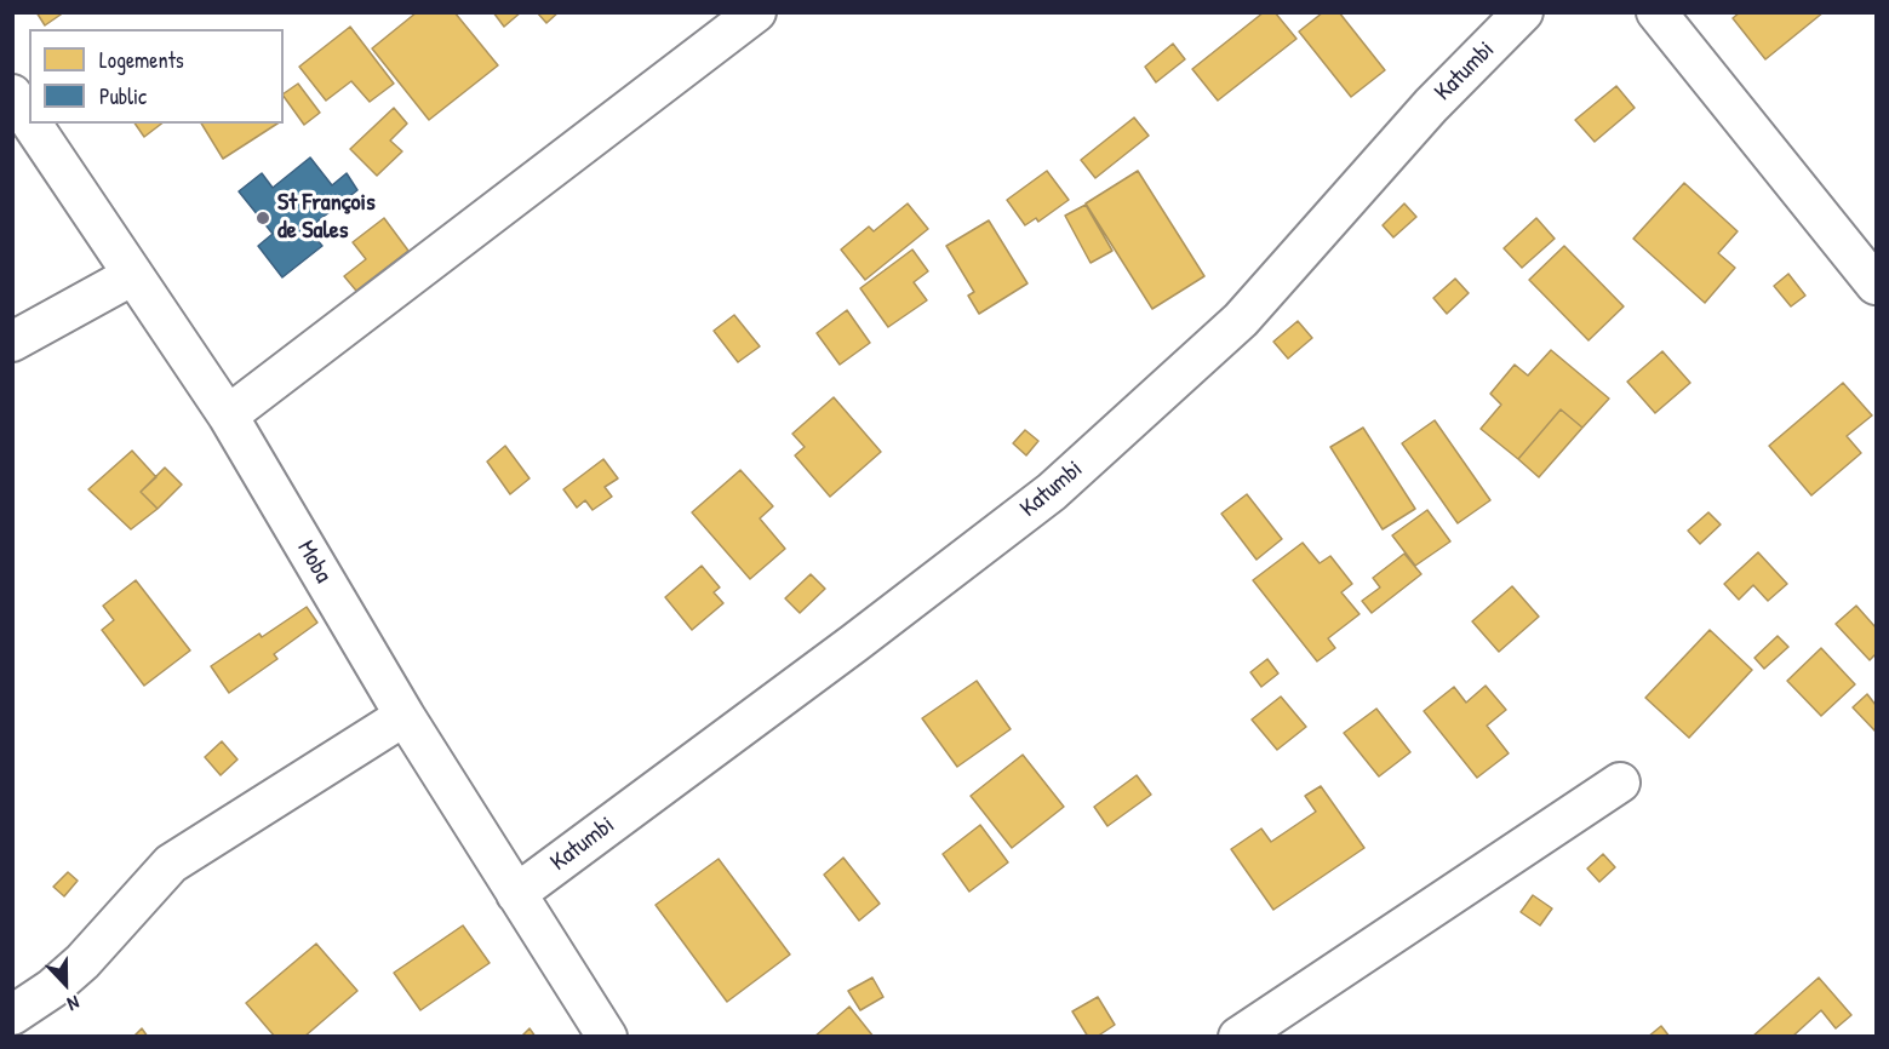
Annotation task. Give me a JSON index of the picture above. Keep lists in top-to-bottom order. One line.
{"streets":{"street":["Katumbi","Moba"]},"crossings":[["Katumbi","Moba"]],"places":["St François de Sales"],"legend":["Logements","Public"],"north":"bottom"}
